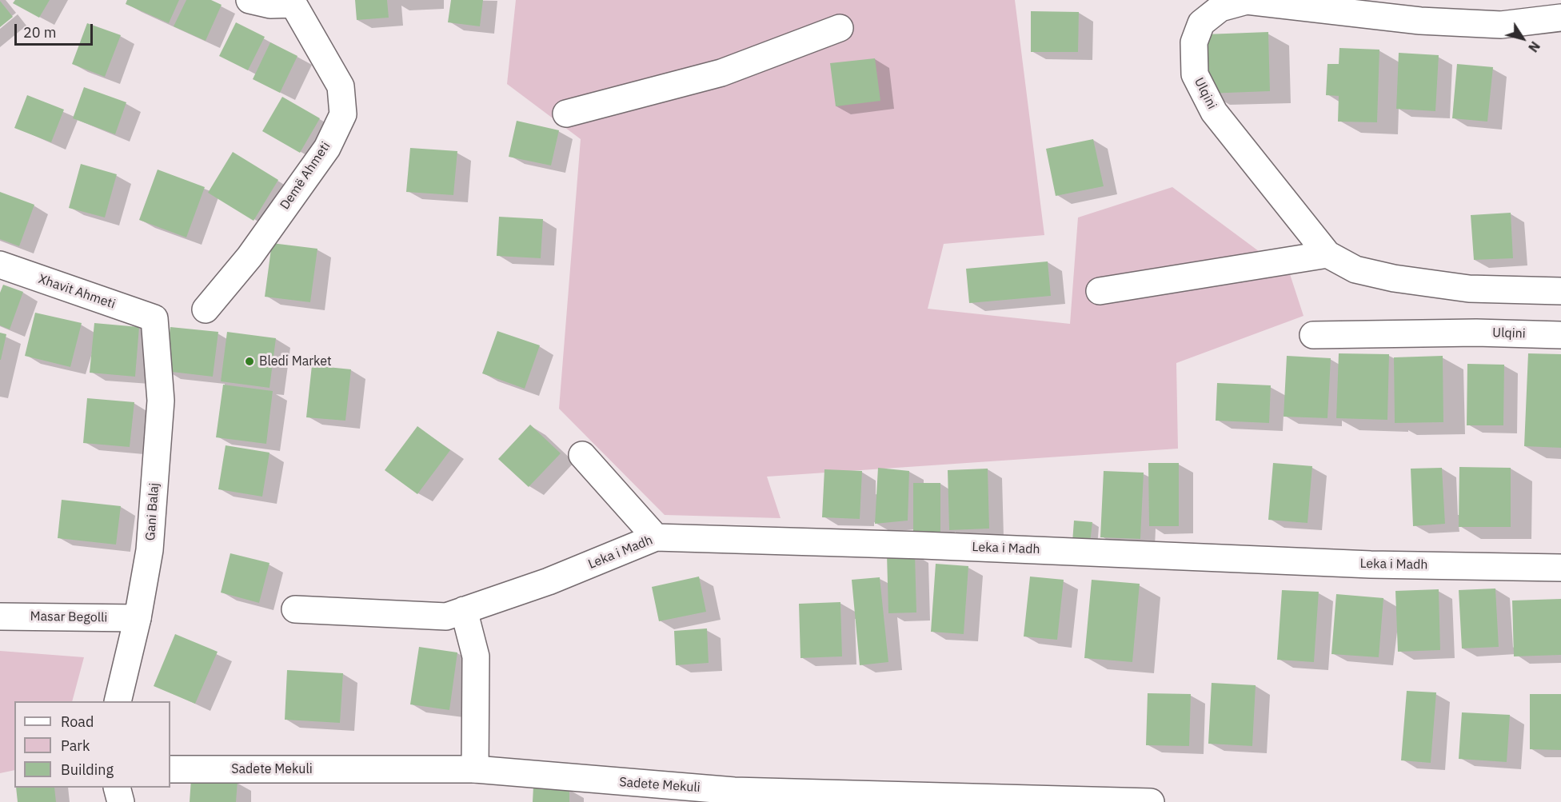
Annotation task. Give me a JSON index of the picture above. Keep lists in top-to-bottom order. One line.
{"streets":{"street":["Ulqini","Demë Ahmeti","Xhavit Ahmeti","Gani Balaj","Leka i Madh","Masar Begolli","Sadete Mekuli"]},"crossings":[["Xhavit Ahmeti","Gani Balaj"],["Gani Balaj","Masar Begolli"]],"places":["Bledi Market"],"legend":["Road","Park","Building"],"scale_bar":"20 m","north":"bottom right"}
